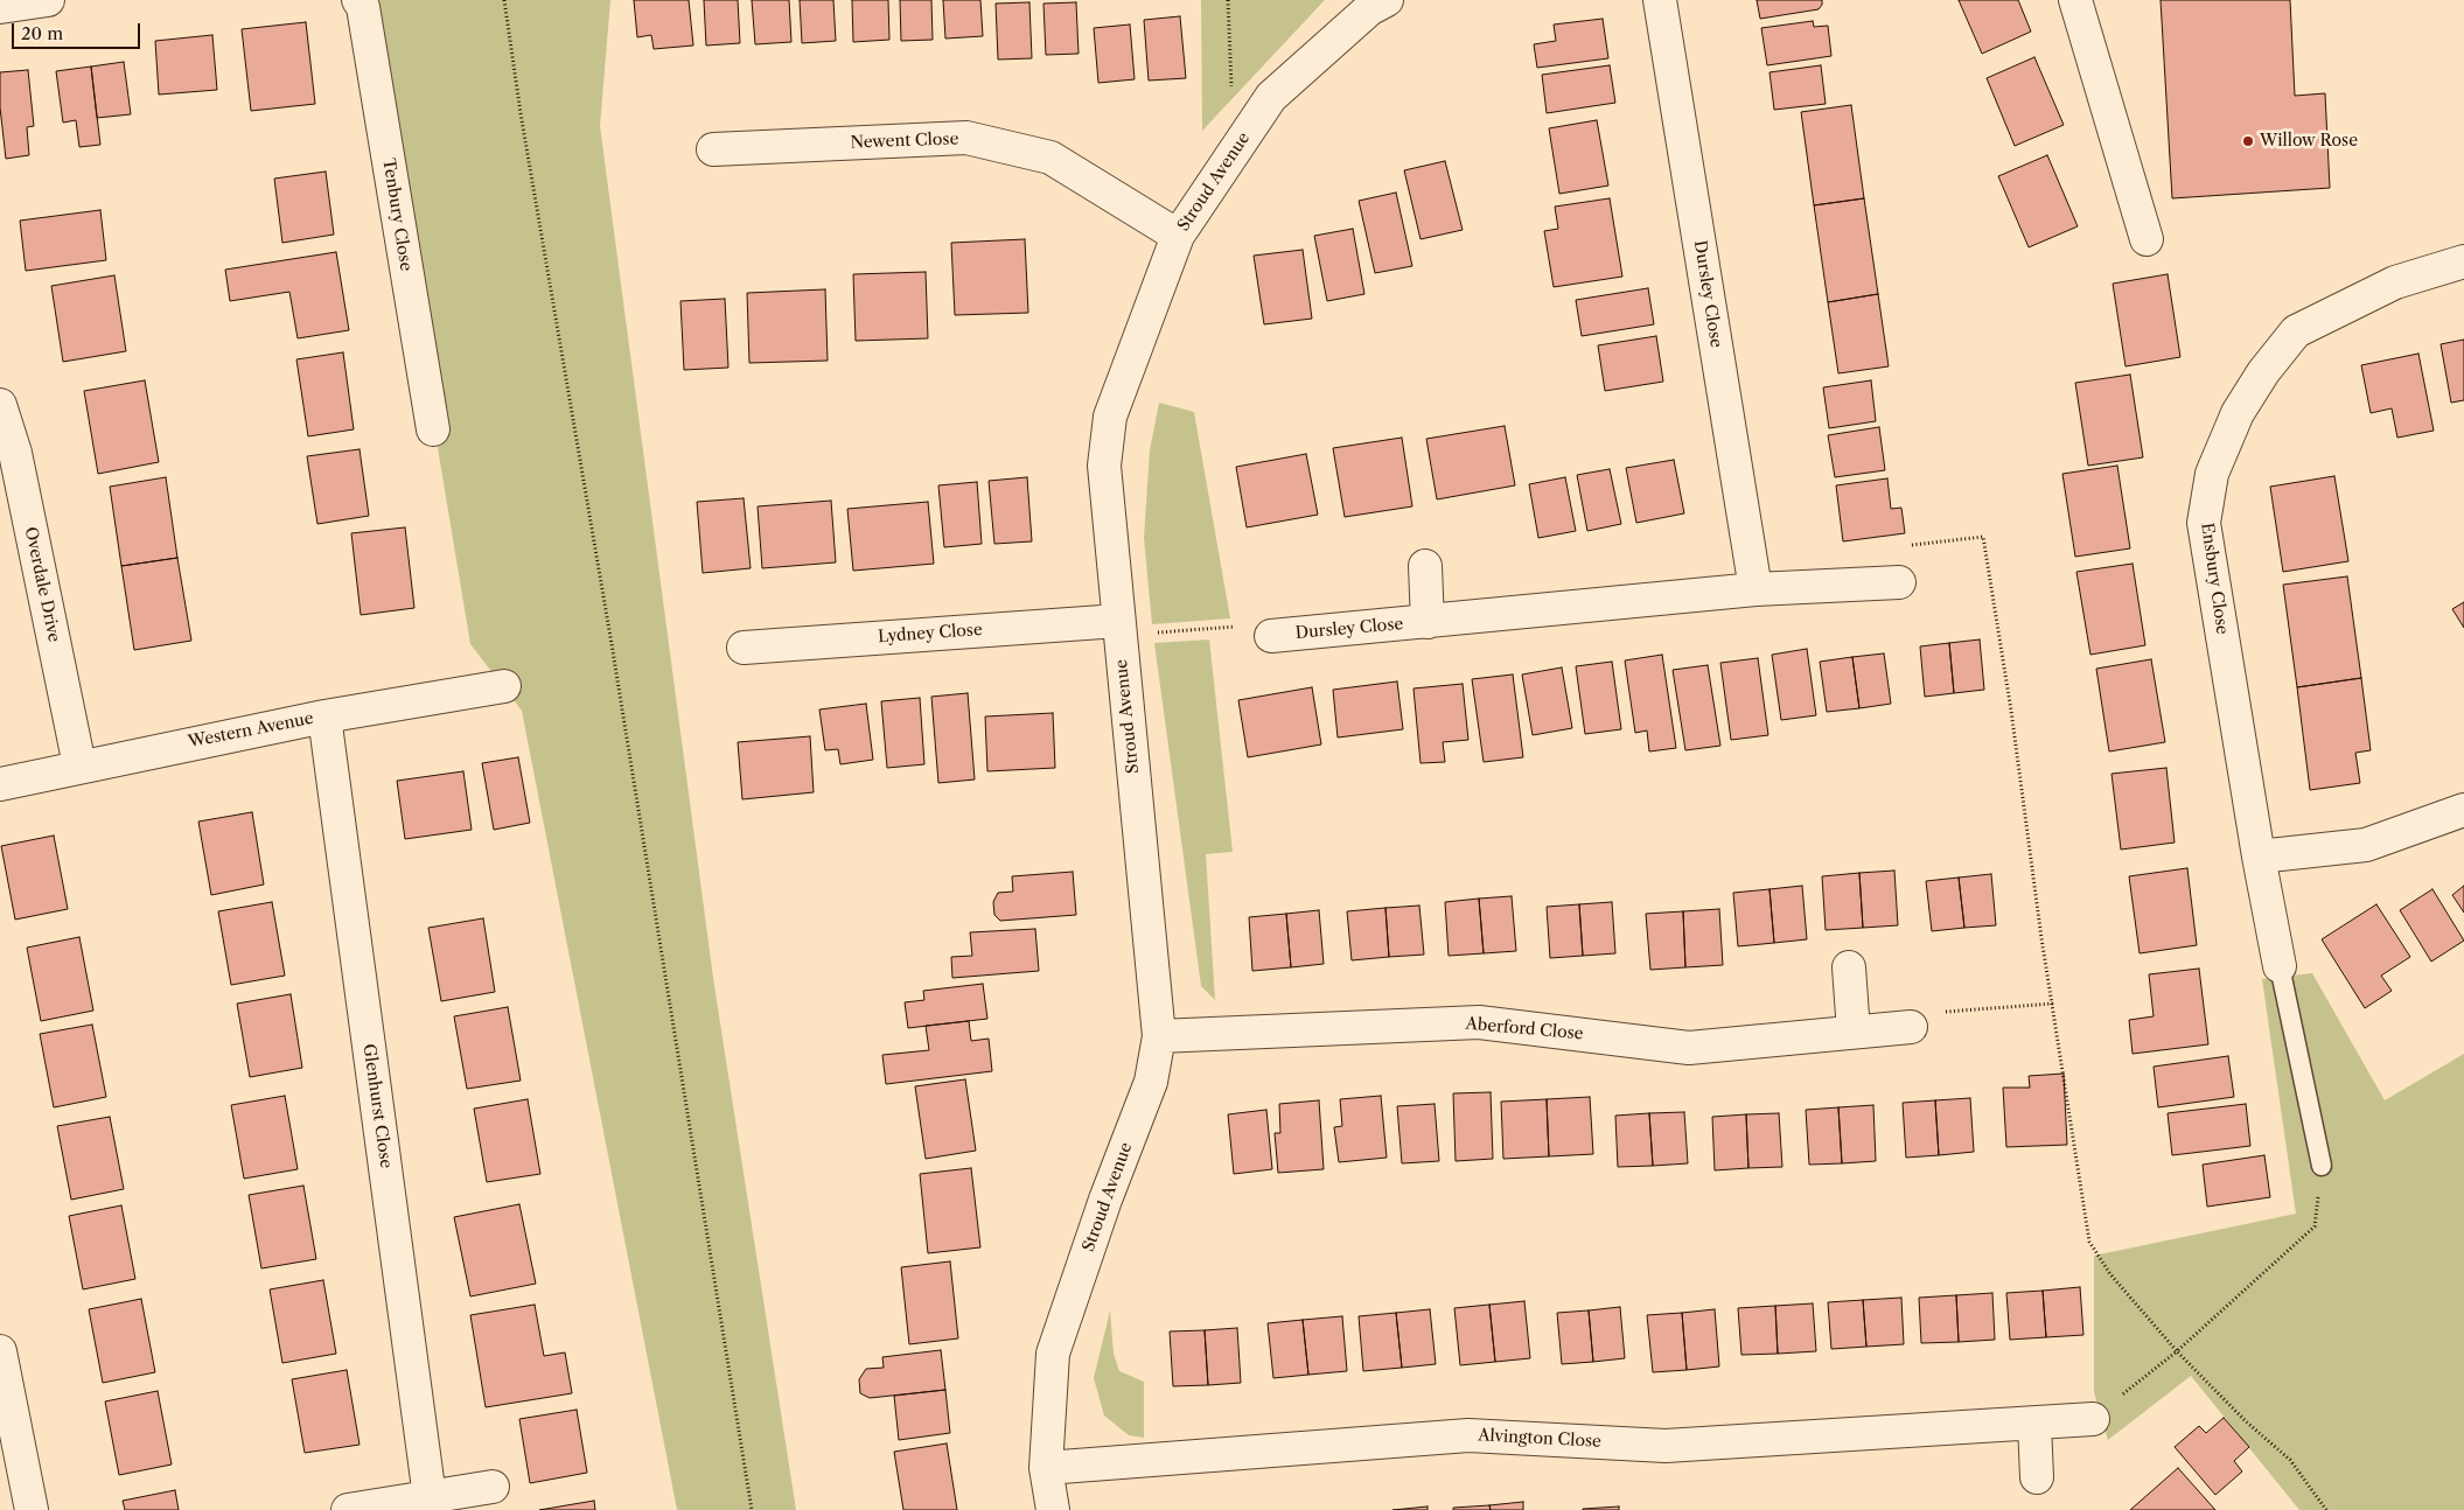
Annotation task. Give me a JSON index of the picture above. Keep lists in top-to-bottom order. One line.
{"streets":{"street":["Newent Close","Stroud Avenue","Tenbury Close","Dursley Close","Ensbury Close","Overdale Drive","Lydney Close","Western Avenue","Aberford Close","Glenhurst Close","Alvington Close"]},"crossings":[["Newent Close","Stroud Avenue"],["Stroud Avenue","Lydney Close"],["Stroud Avenue","Aberford Close"],["Stroud Avenue","Alvington Close"],["Overdale Drive","Western Avenue"],["Western Avenue","Glenhurst Close"]],"places":["Willow Rose"],"scale_bar":"20 m"}
